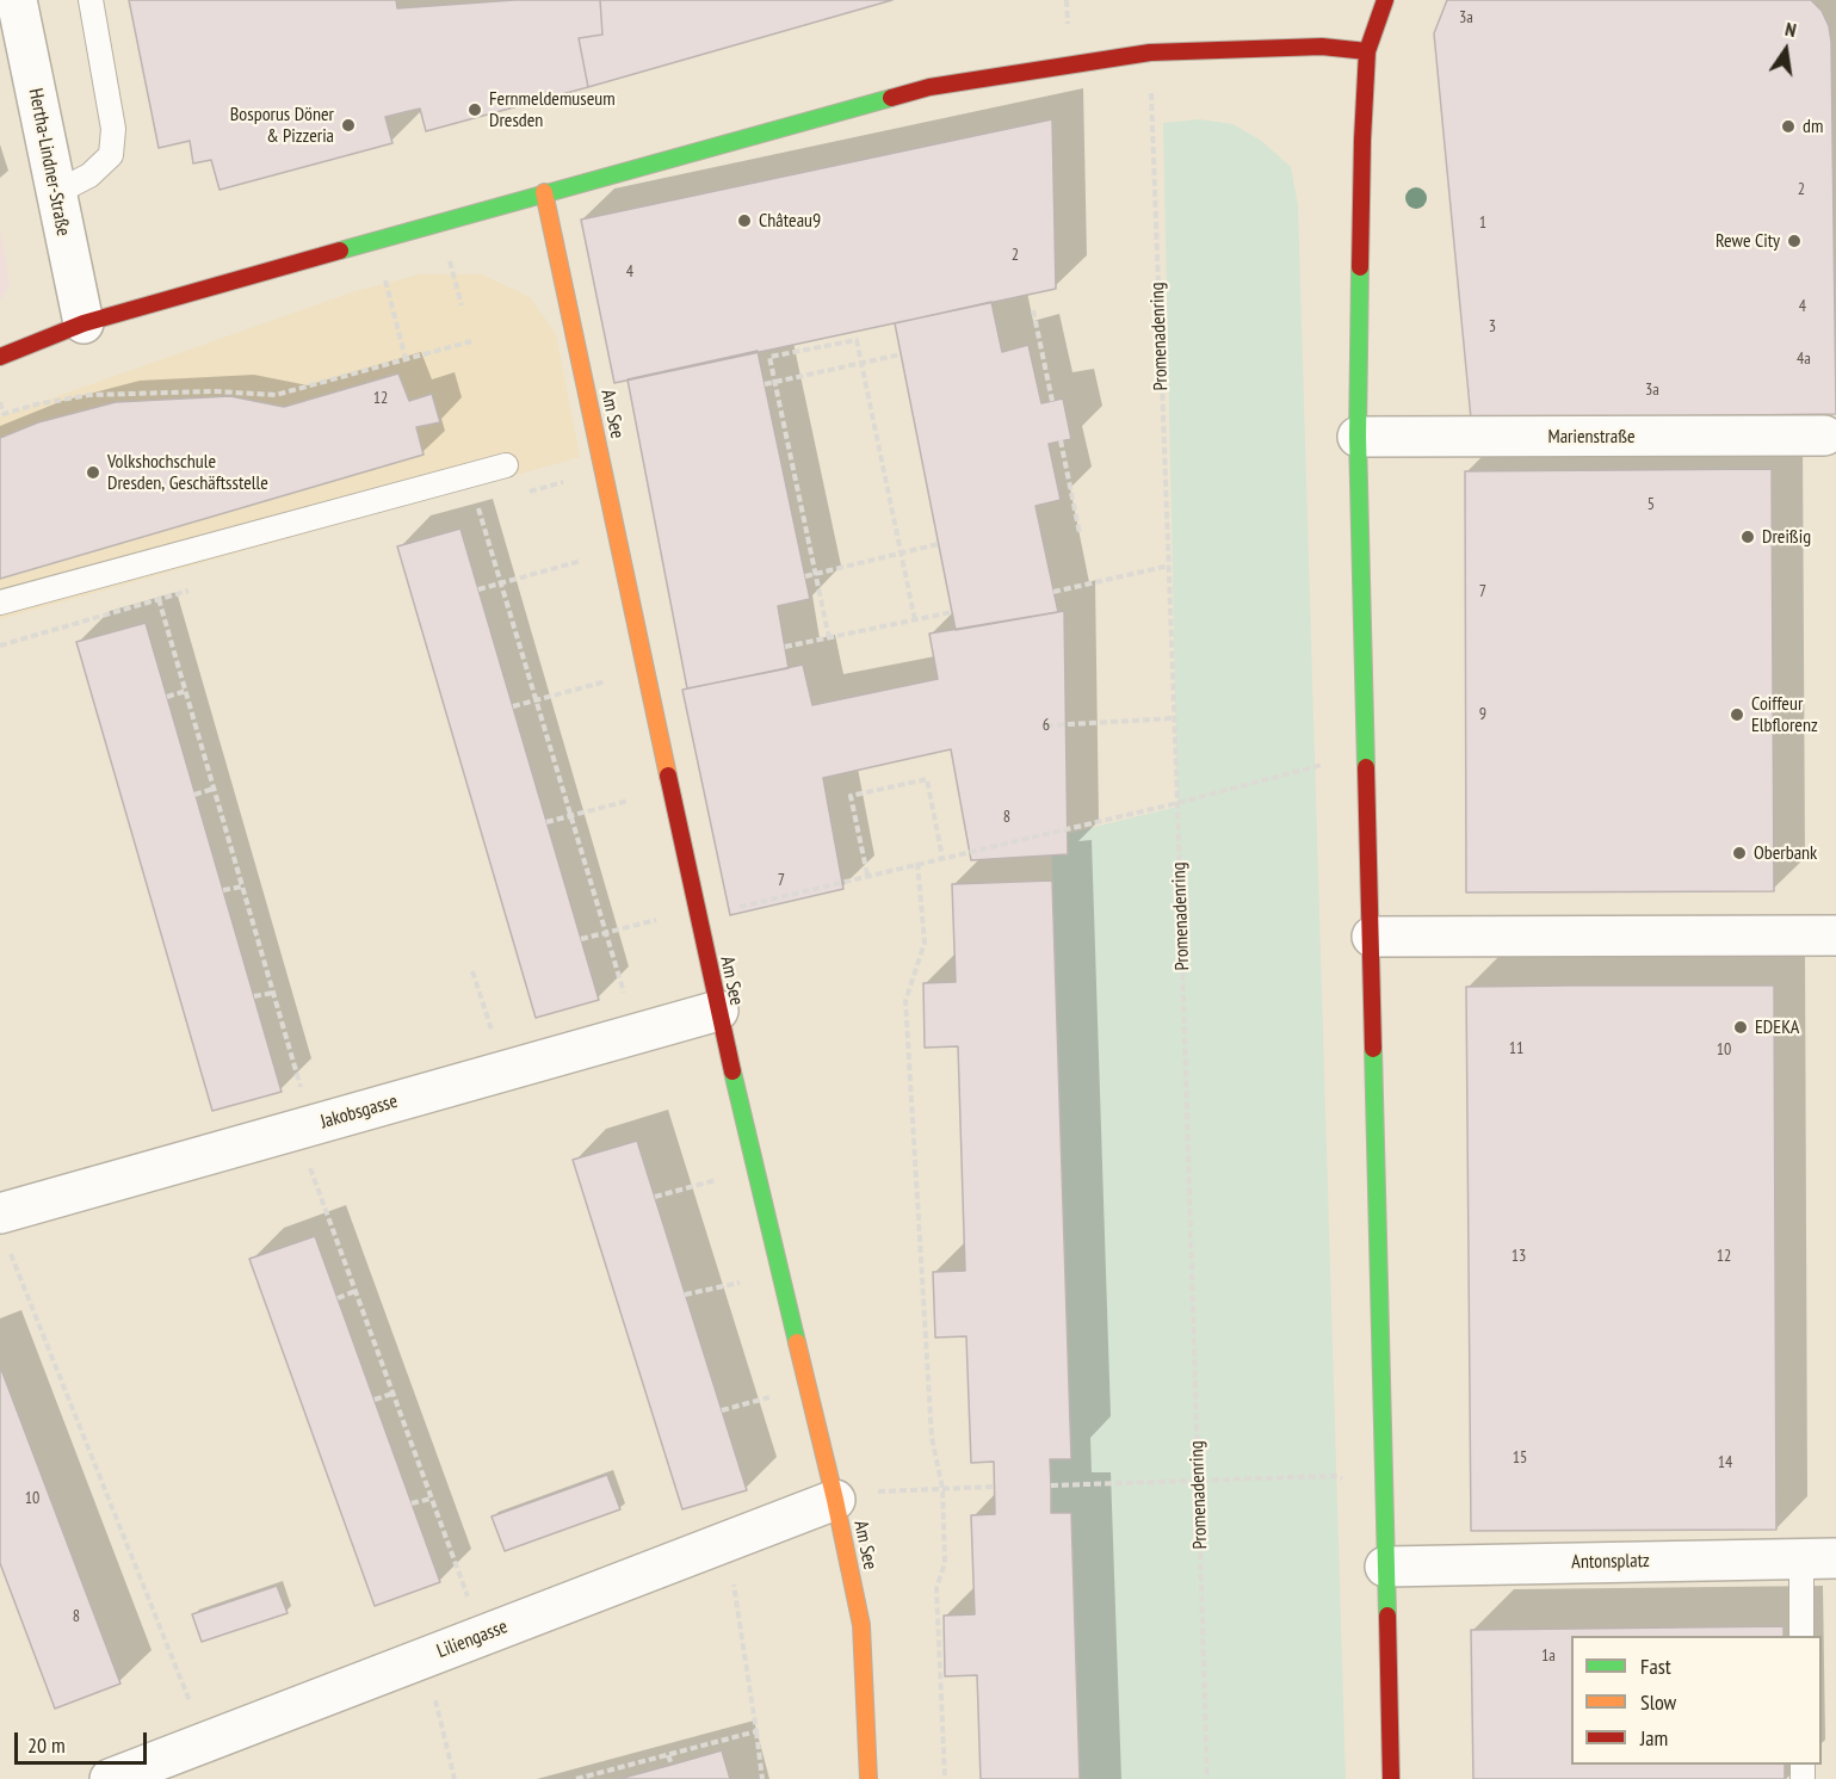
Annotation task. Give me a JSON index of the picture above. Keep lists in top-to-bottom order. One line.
{"streets":{"street":["Hertha-Lindner-Straße","Am See","Marienstraße","Jakobsgasse","Antonsplatz","Liliengasse"],"path":["Promenadenring"]},"crossings":[["Am See","Jakobsgasse"],["Am See","Liliengasse"]],"places":["Fernmeldemuseum Dresden","Bosporus Döner & Pizzeria","dm","Château9","Rewe City","Volkshochschule Dresden, Geschäftsstelle","Dreißig","Coiffeur Elbflorenz","Oberbank","EDEKA"],"house_numbers":["3a","2","1","2","4","4","3","4a","3a","12","5","7","9","6","8","7","11","10","13","12","15","14","10","8","1a"],"legend":["Fast","Slow","Jam"],"scale_bar":"20 m","north":"top"}
